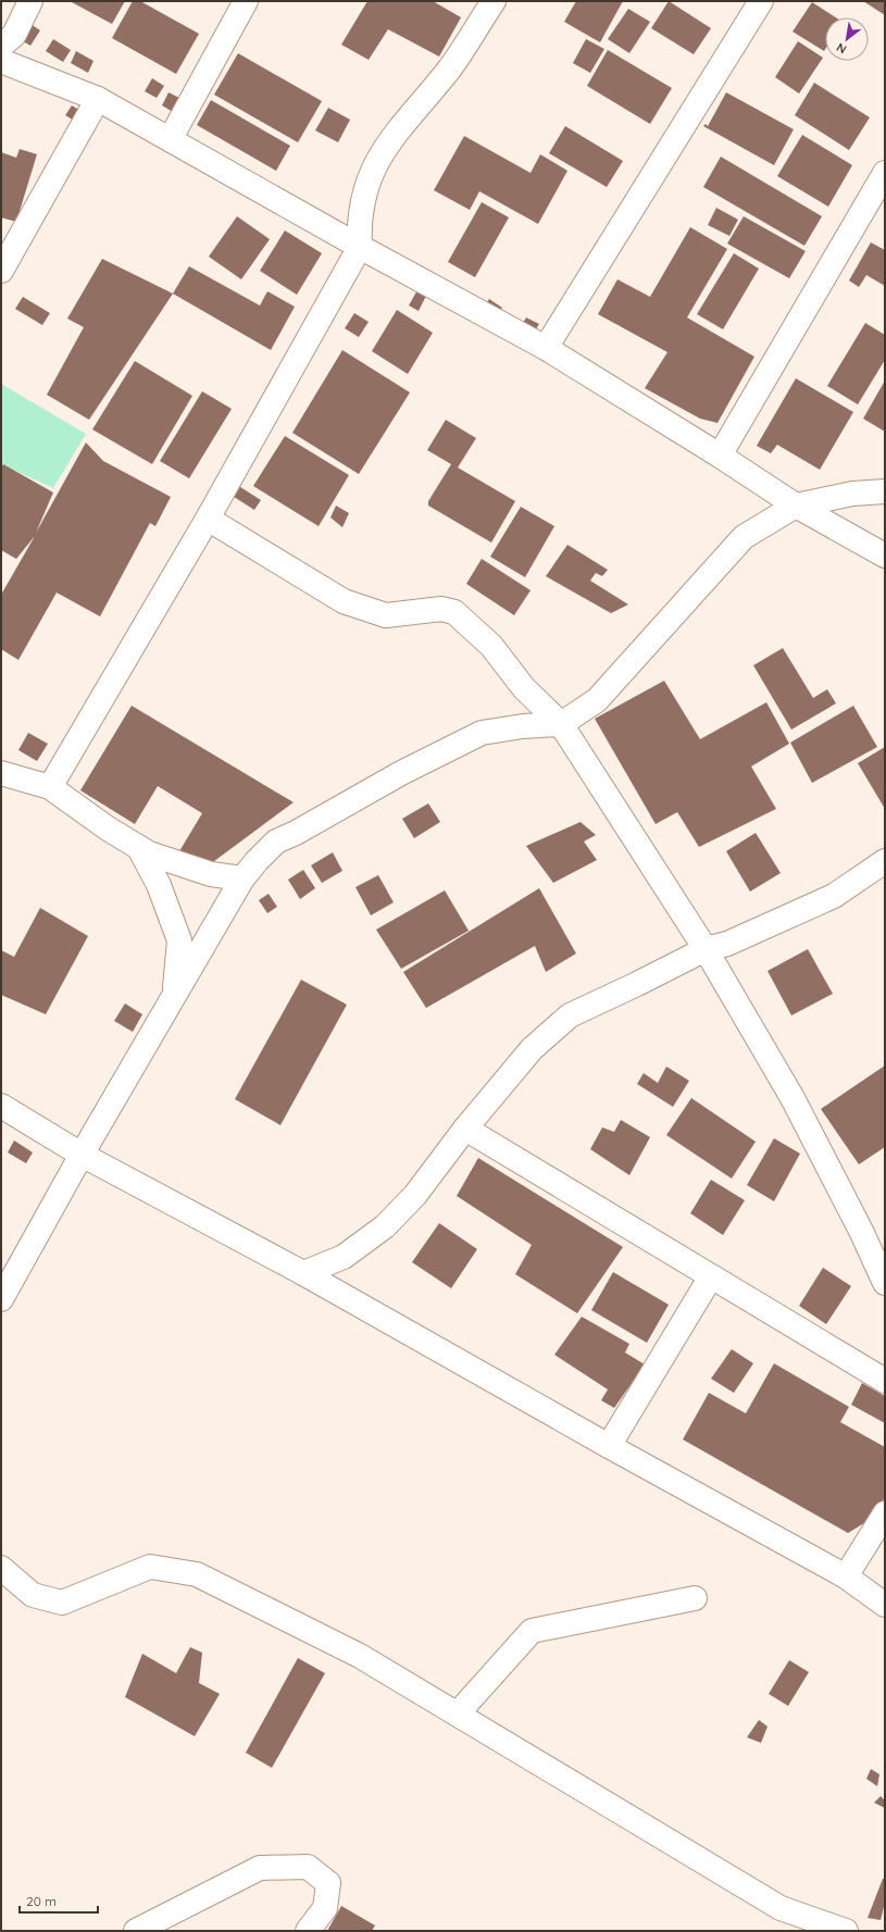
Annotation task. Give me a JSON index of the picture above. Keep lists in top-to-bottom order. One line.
{"scale_bar":"20 m","north":"bottom left"}
